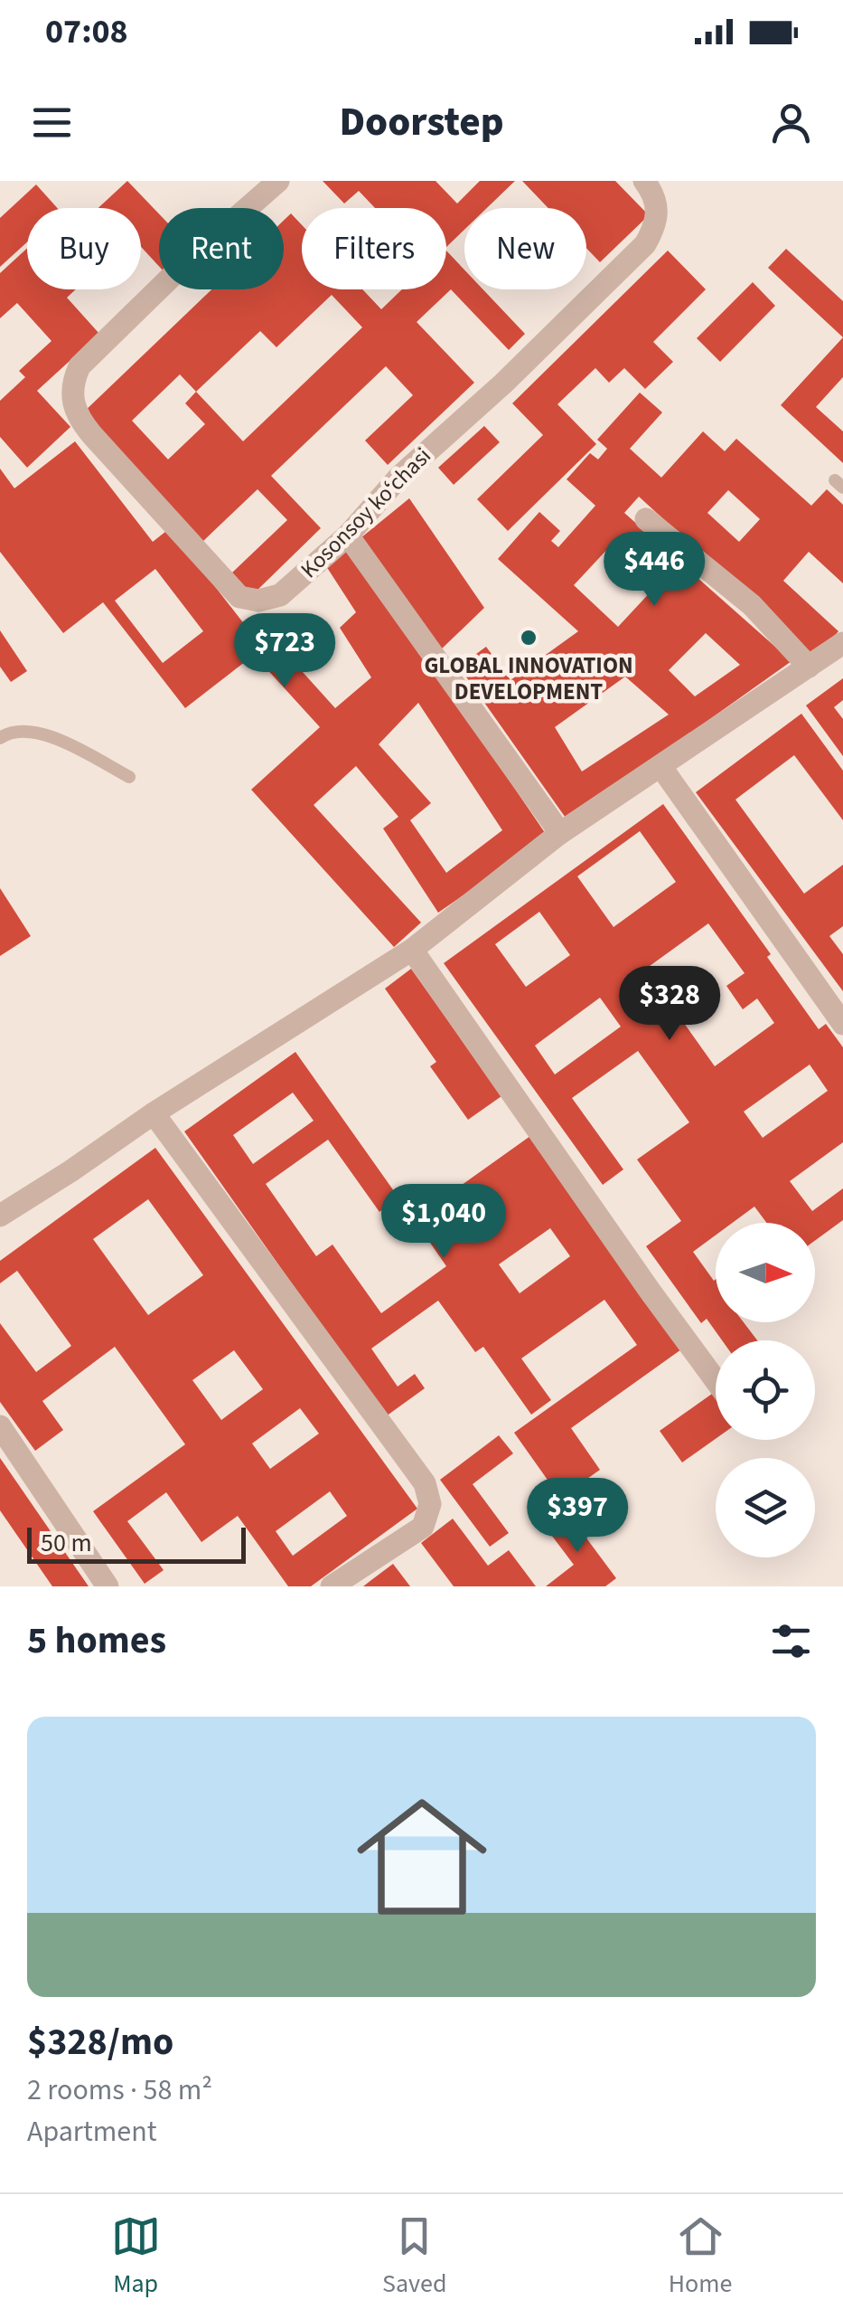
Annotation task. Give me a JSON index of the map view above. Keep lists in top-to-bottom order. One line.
{"streets":{"street":["Kosonsoy koʻchasi"]},"places":["GLOBAL INNOVATION DEVELOPMENT"],"scale_bar":"50 m","north":"right","page":{"status":"07:08","header":"Doorstep","chip":["Buy","Rent","Filters","New"],"price":["$446","$723","$328","$1,040","$397"],"scale":"50 m","heading":"5 homes","list":[{"name":"$328/mo","note":"2 rooms · 58 m² · Apartment"}],"tabs":["Map","Saved","Home"]}}
